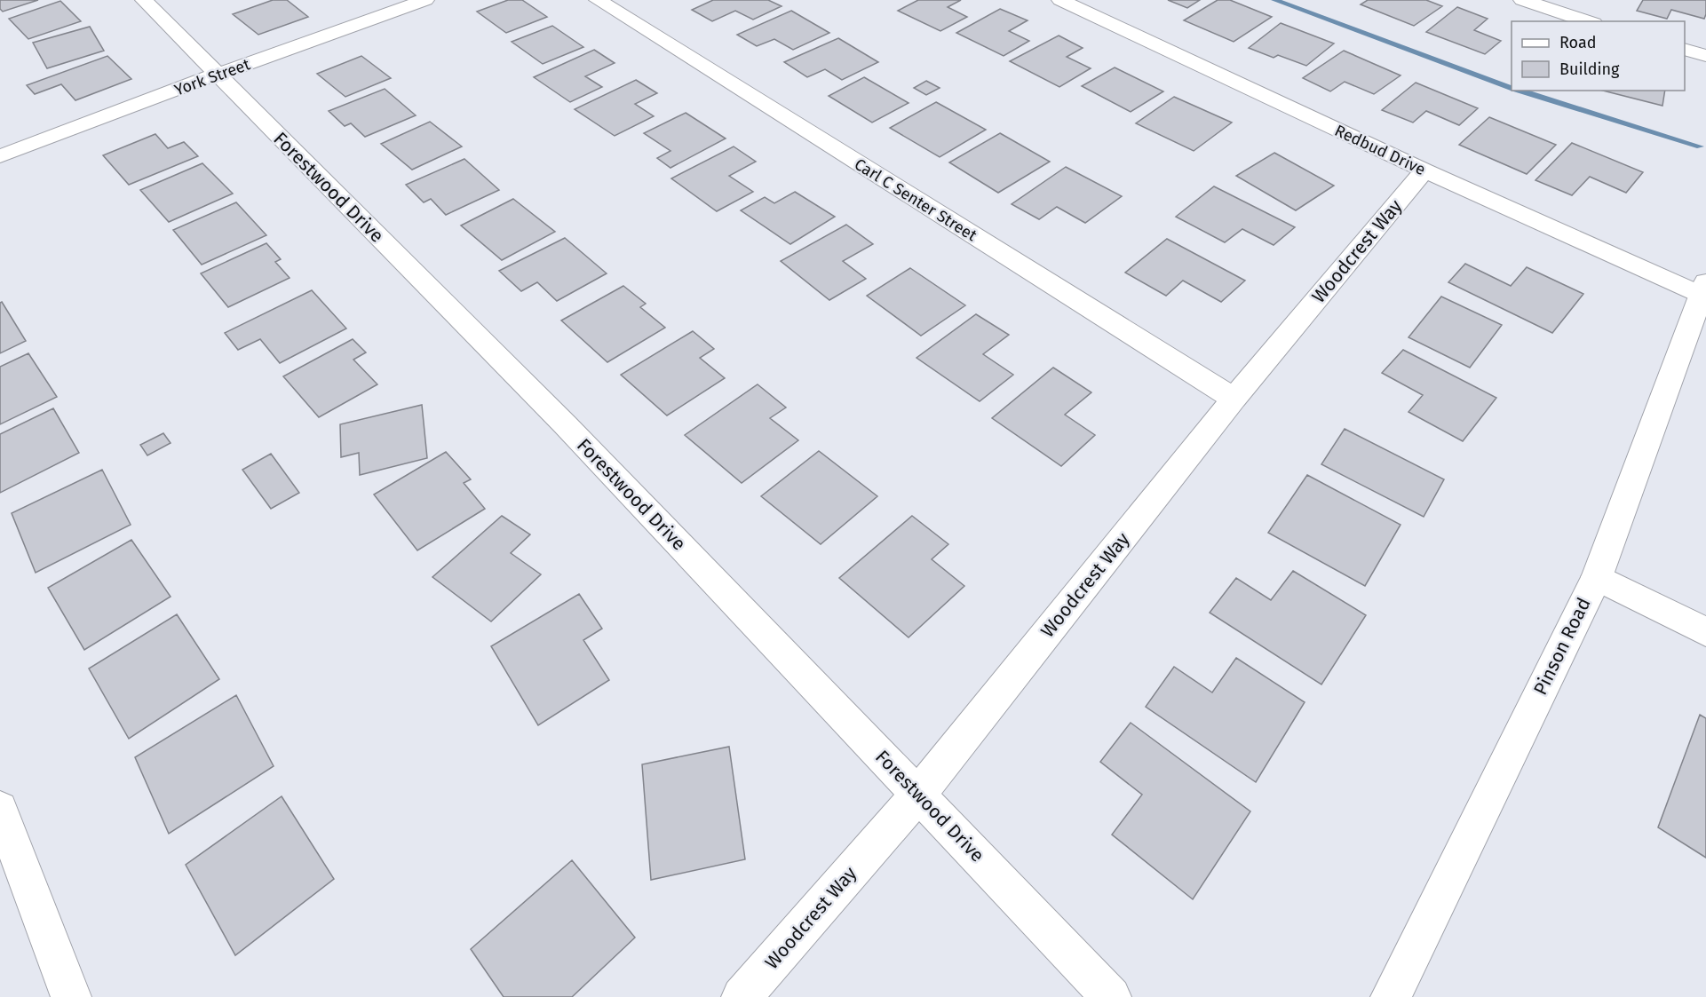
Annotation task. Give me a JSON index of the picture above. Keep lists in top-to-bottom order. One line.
{"streets":{"street":["York Street","Redbud Drive","Forestwood Drive","Carl C Senter Street","Woodcrest Way","Pinson Road"]},"crossings":[["York Street","Forestwood Drive"],["Redbud Drive","Woodcrest Way"],["Redbud Drive","Pinson Road"],["Forestwood Drive","Woodcrest Way"],["Carl C Senter Street","Woodcrest Way"]],"legend":["Road","Building"]}
